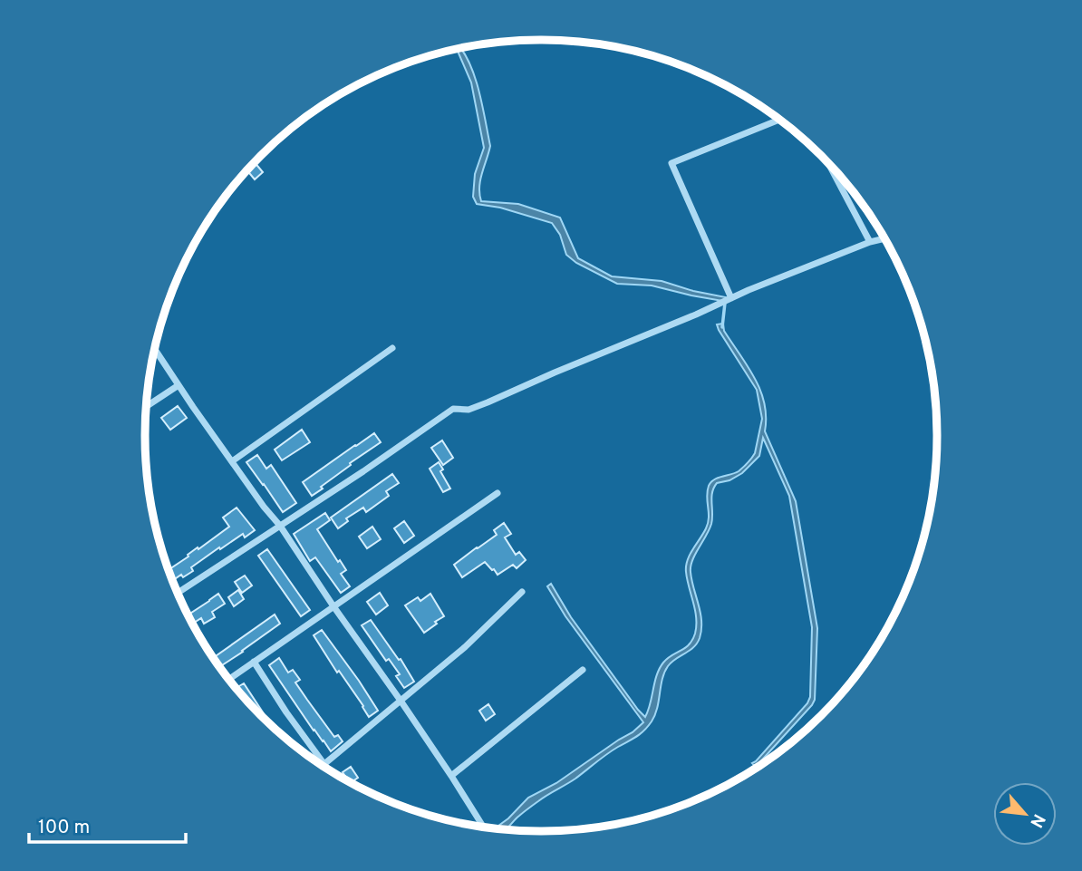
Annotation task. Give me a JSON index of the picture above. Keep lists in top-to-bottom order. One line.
{"scale_bar":"100 m","north":"bottom right"}
